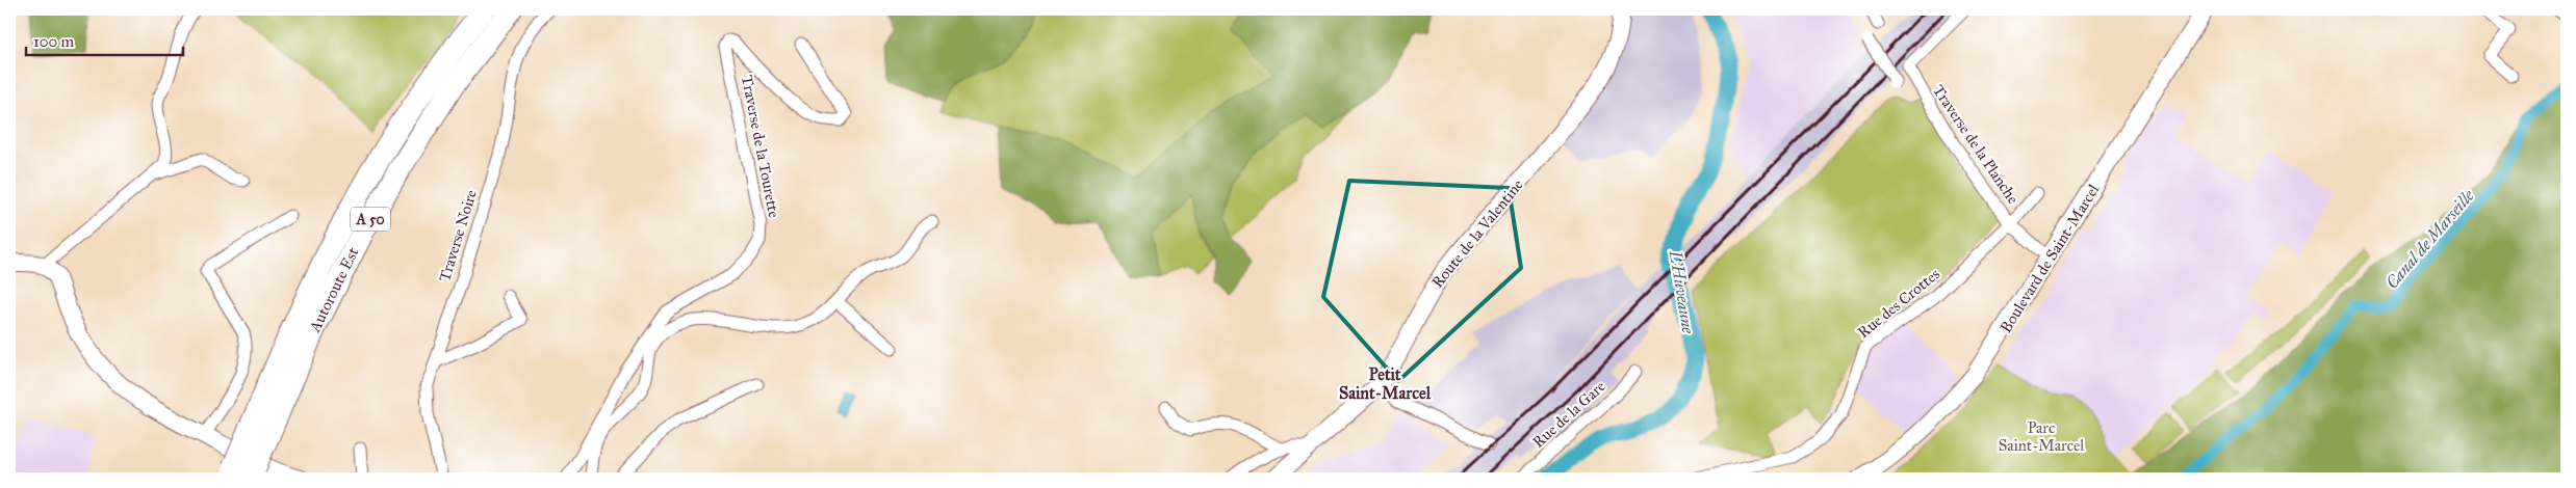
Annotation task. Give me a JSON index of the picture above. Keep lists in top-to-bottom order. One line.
{"streets":{"highway":["A 50","Autoroute Est"],"street":["Traverse de la Planche","Traverse de la Tourette","Route de la Valentine","Traverse Noire","Boulevard de Saint-Marcel","Rue des Crottes","Rue de la Gare"]},"crossings":[["Traverse de la Planche","Boulevard de Saint-Marcel"],["Traverse de la Planche","Rue des Crottes"]],"districts":["Petit Saint-Marcel"],"water":["Canal de Marseille","L'Huveaune"],"parks":["Parc Saint-Marcel"],"scale_bar":"100 m"}
